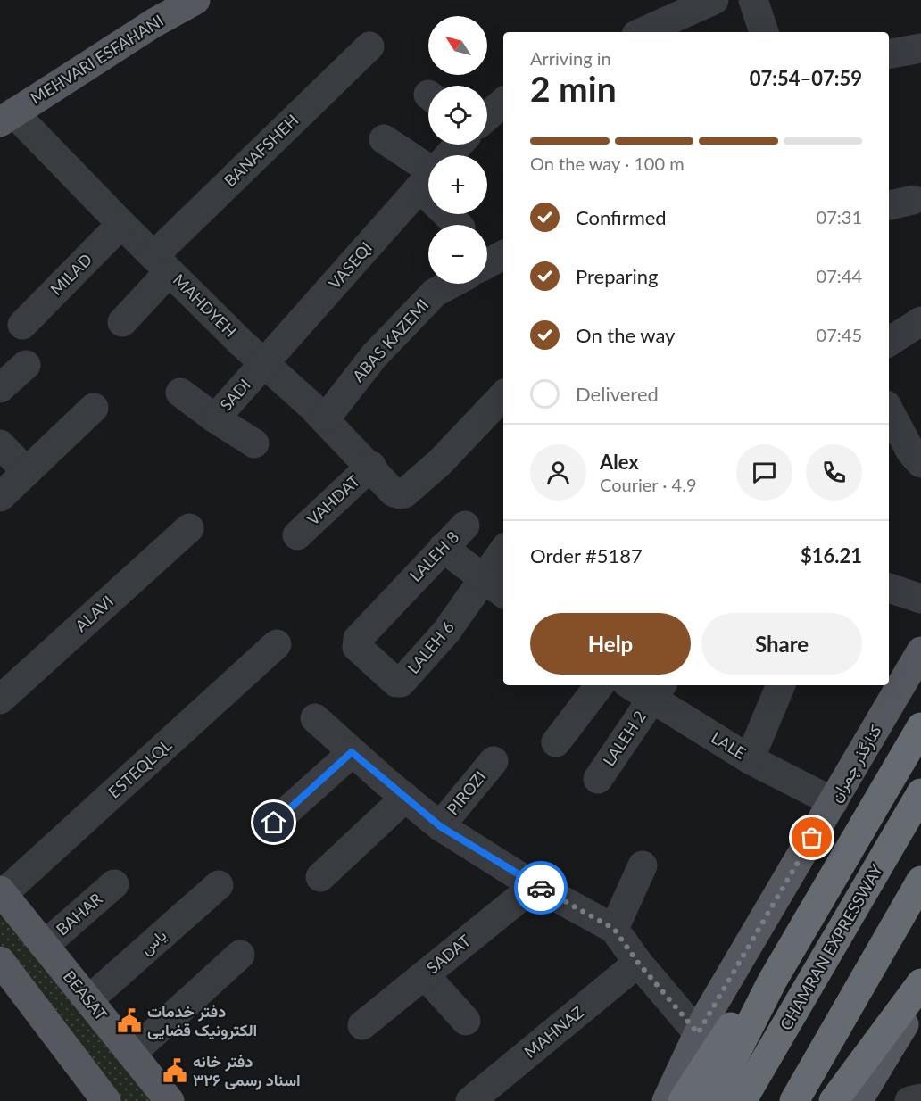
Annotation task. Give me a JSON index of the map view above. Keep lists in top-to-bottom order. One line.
{"streets":{"highway":["CHAMRAN EXPRESSWAY"],"main road":["MEHVARI ESFAHANI","کنارگذر چمران","BEASAT"],"street":["BANAFSHEH","VASEQI","MILAD","MAHDYEH","ABAS KAZEMI","SADI","VAHDAT","LALEH 8","ALAVI","LALEH 6","LALEH 2","LALE","ESTEQLQL","PIROZI","BAHAR","یاس","SADAT","MAHNAZ"]},"crossings":[["MEHVARI ESFAHANI","MAHDYEH"],["BANAFSHEH","MAHDYEH"],["VASEQI","MAHDYEH"],["VASEQI","SADI"],["MILAD","MAHDYEH"],["MAHDYEH","ABAS KAZEMI"],["MAHDYEH","SADI"],["MAHDYEH","VAHDAT"],["LALEH 8","LALEH 6"],["LALEH 2","LALE"],["LALE","کنارگذر چمران"],["ESTEQLQL","BEASAT"],["BAHAR","BEASAT"],["یاس","BEASAT"]],"places":{"public building":["دفتر خدمات الکترونیک قضایی","دفتر خانه اسناد رسمی ۳۲۶"]},"north":"top left","page":{"map_buttons":["+","−"],"heading":["2 min","Arriving in","07:54–07:59"],"panel":["Alex","Courier · 4.9","Order #5187","$16.21"],"bar":"On the way · 100 m","list":[["Confirmed","07:31"],["Preparing","07:44"],["On the way","07:45"],"Delivered"],"buttons":["Help","Share"]}}
